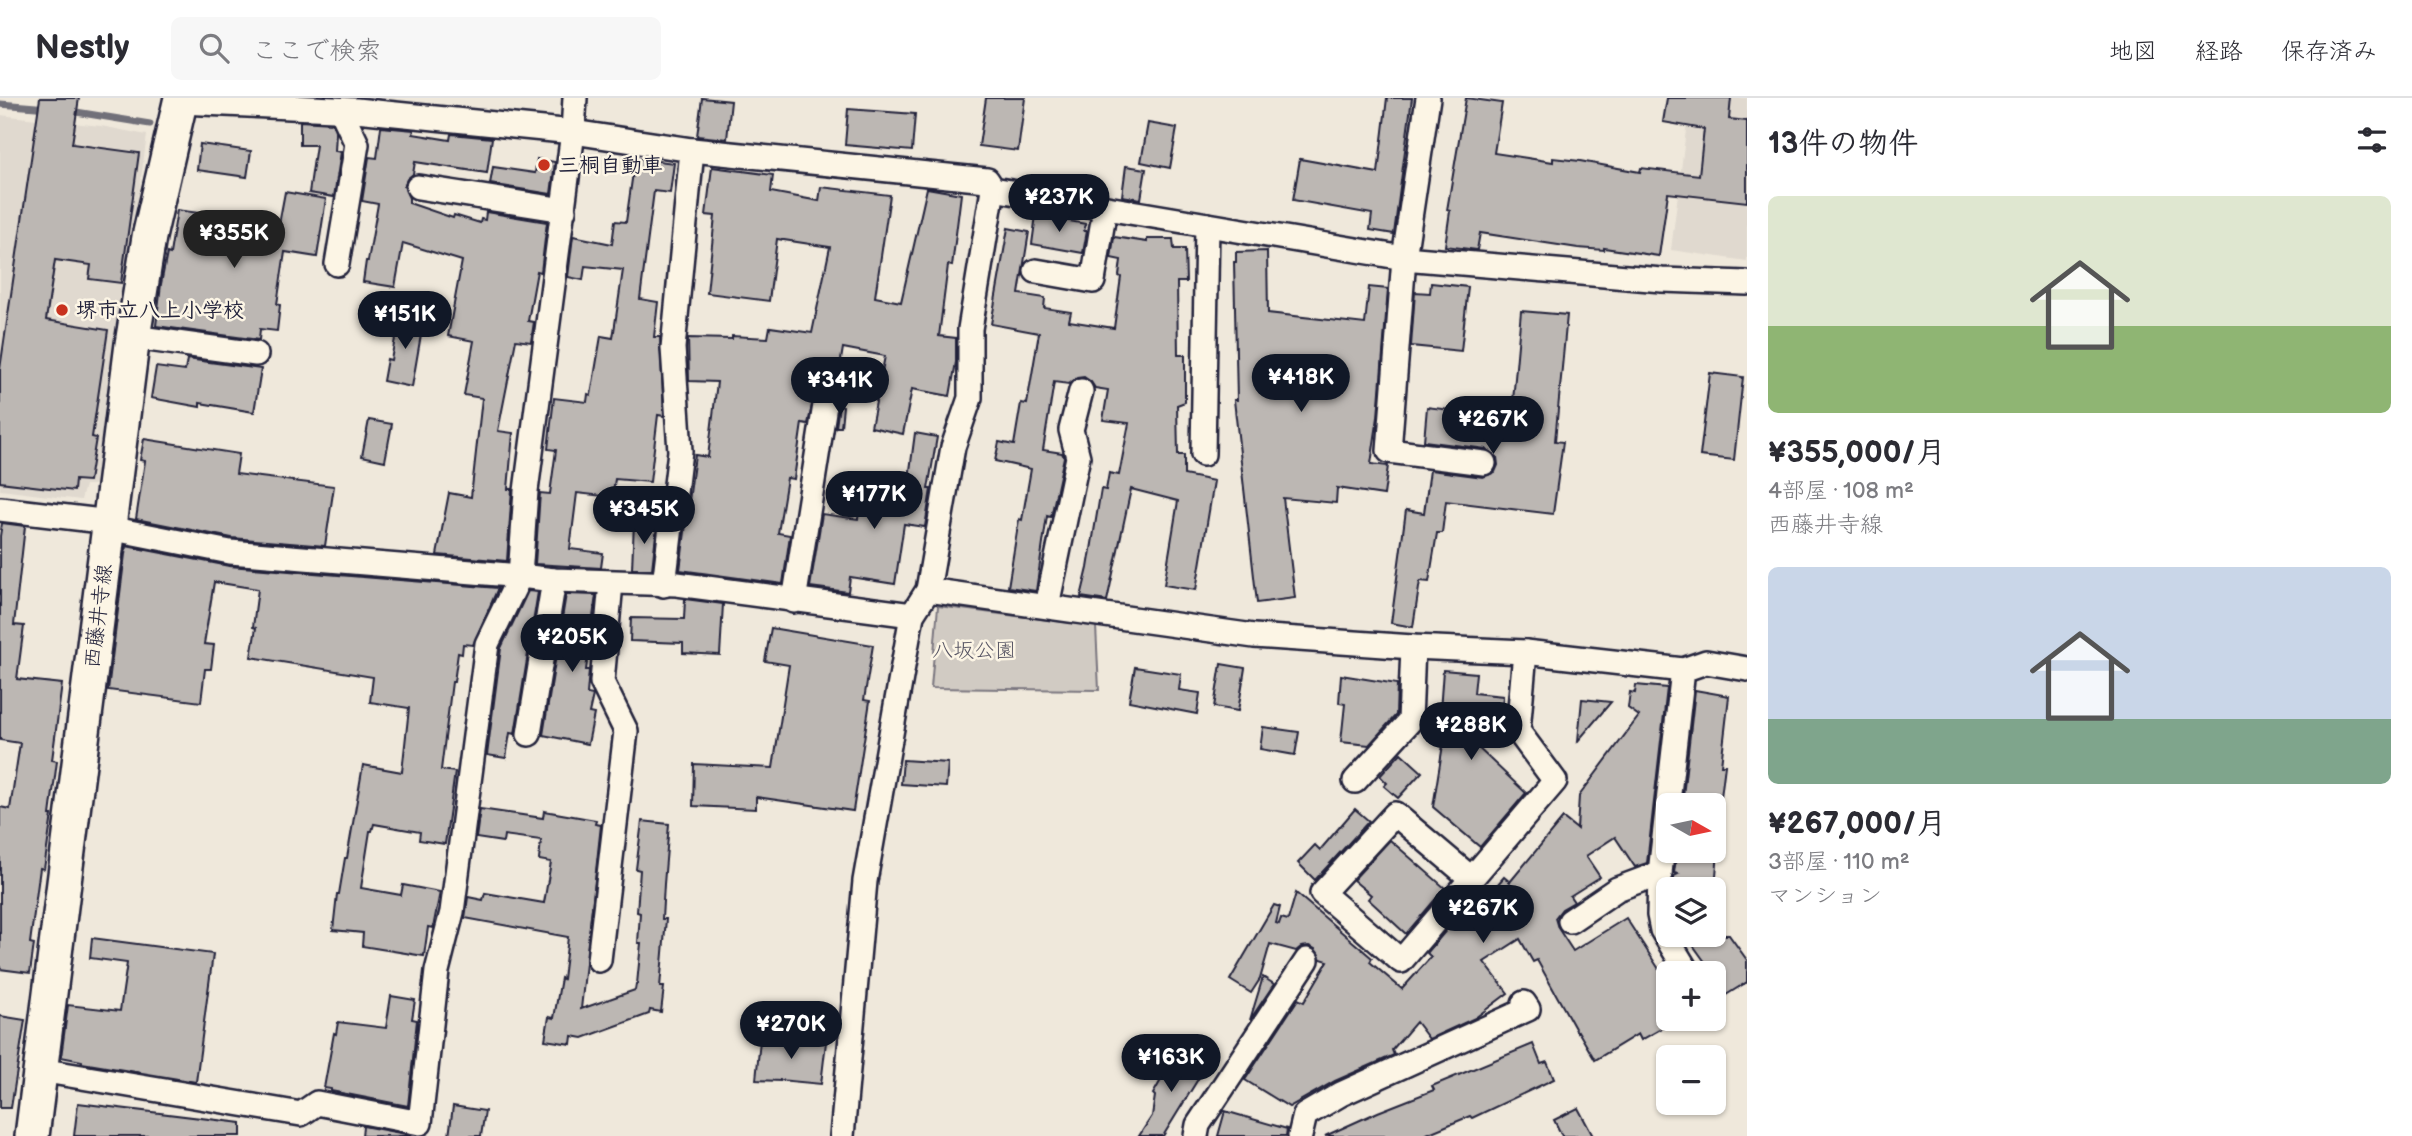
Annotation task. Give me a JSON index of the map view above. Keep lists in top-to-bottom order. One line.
{"streets":{"main road":["西藤井寺線"]},"parks":["八坂公園"],"places":["三桐自動車","堺市立八上小学校"],"north":"right","page":{"header":"Nestly","search":"ここで検索","nav":["地図","経路","保存済み"],"heading":"13件の物件","price":["¥237K","¥355K","¥151K","¥418K","¥341K","¥267K","¥177K","¥345K","¥205K","¥288K","¥267K","¥270K","¥163K"],"list":[{"name":"¥355,000/月","note":"4部屋 · 108 m² · 西藤井寺線"},{"name":"¥267,000/月","note":"3部屋 · 110 m² · マンション"}],"map_buttons":["+","−"]}}
